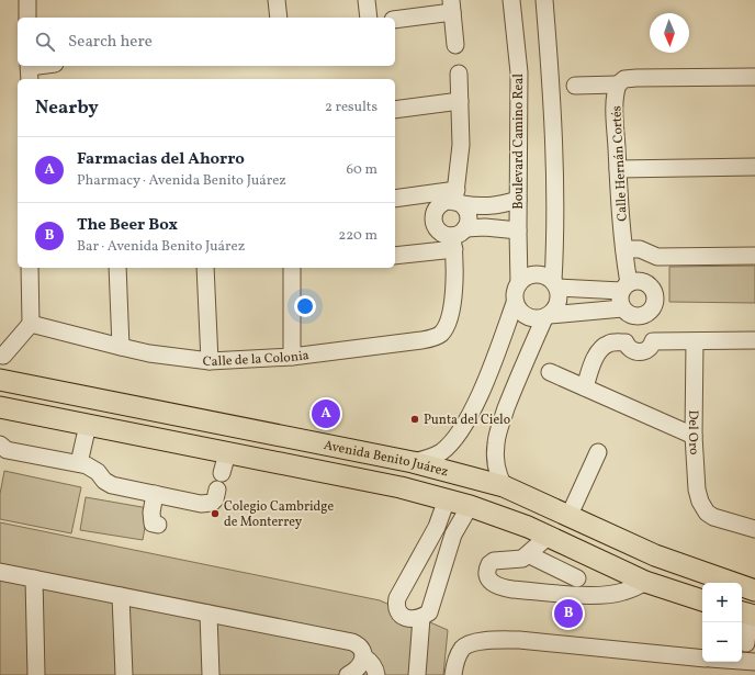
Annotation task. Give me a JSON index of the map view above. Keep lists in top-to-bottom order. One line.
{"streets":{"main road":["Avenida Benito Juárez"],"street":["Boulevard Camino Real","Calle Hernán Cortés","Calle de la Colonia","Del Oro"]},"places":["Punta del Cielo","Colegio Cambridge de Monterrey"],"north":"bottom","page":{"search":"Search here","heading":["Nearby","2 results"],"list":[{"mark":"A","name":"Farmacias del Ahorro","note":"Pharmacy · Avenida Benito Juárez","value":"60 m"},{"mark":"B","name":"The Beer Box","note":"Bar · Avenida Benito Juárez","value":"220 m"}],"pins":["A","B"],"map_buttons":["+","−"]}}
